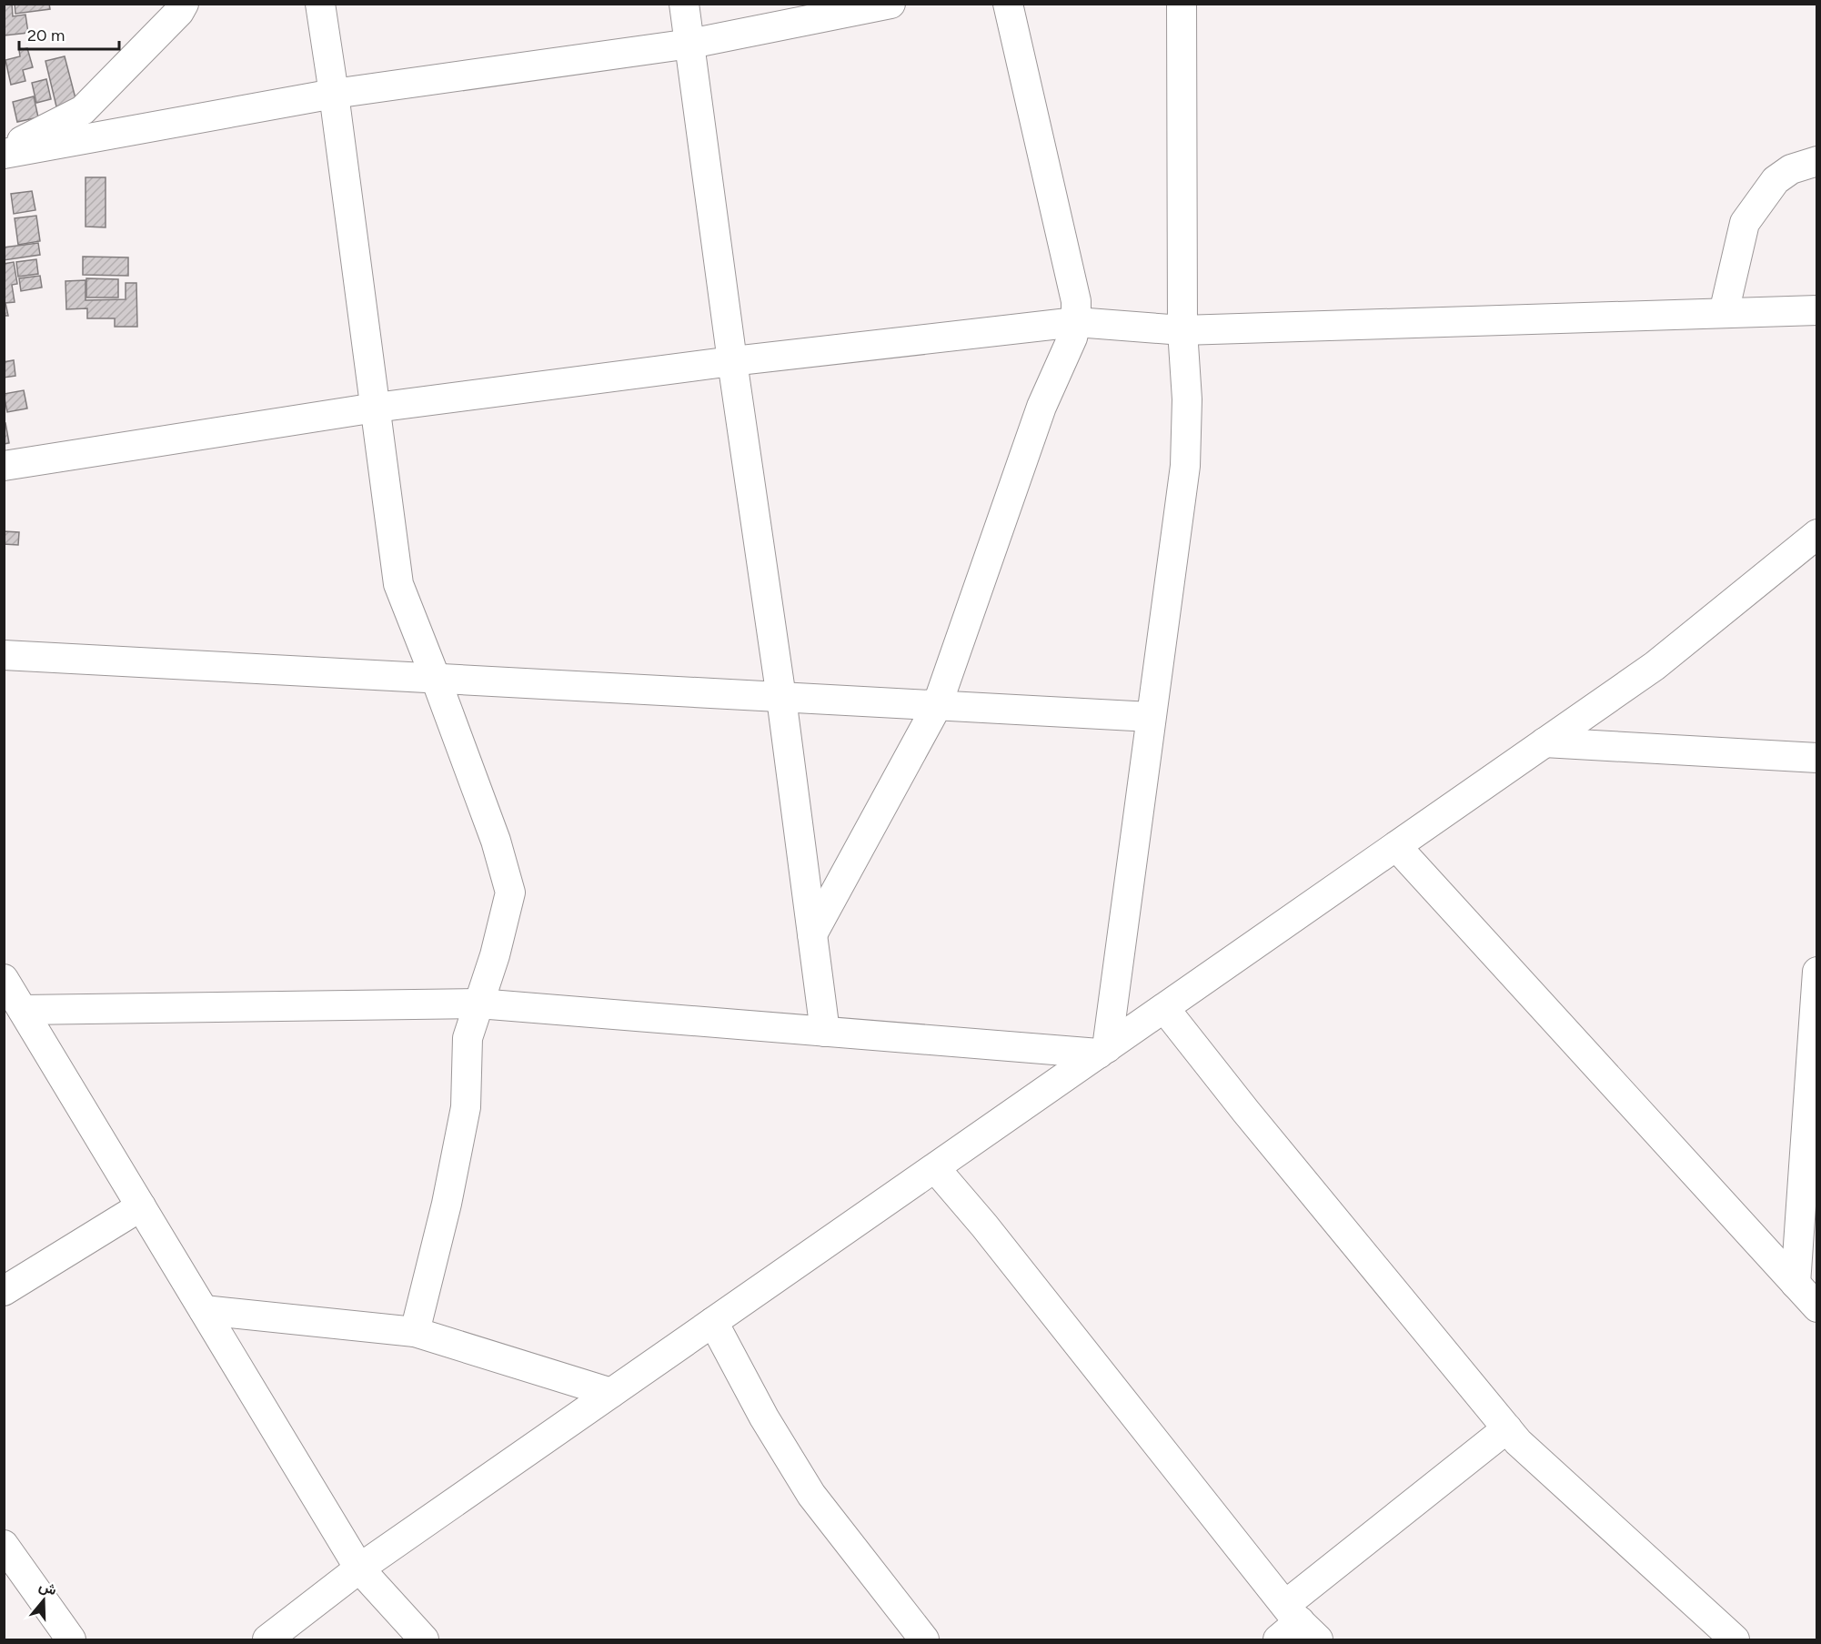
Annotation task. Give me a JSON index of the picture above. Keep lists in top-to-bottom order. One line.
{"scale_bar":"20 m","north":"top"}
